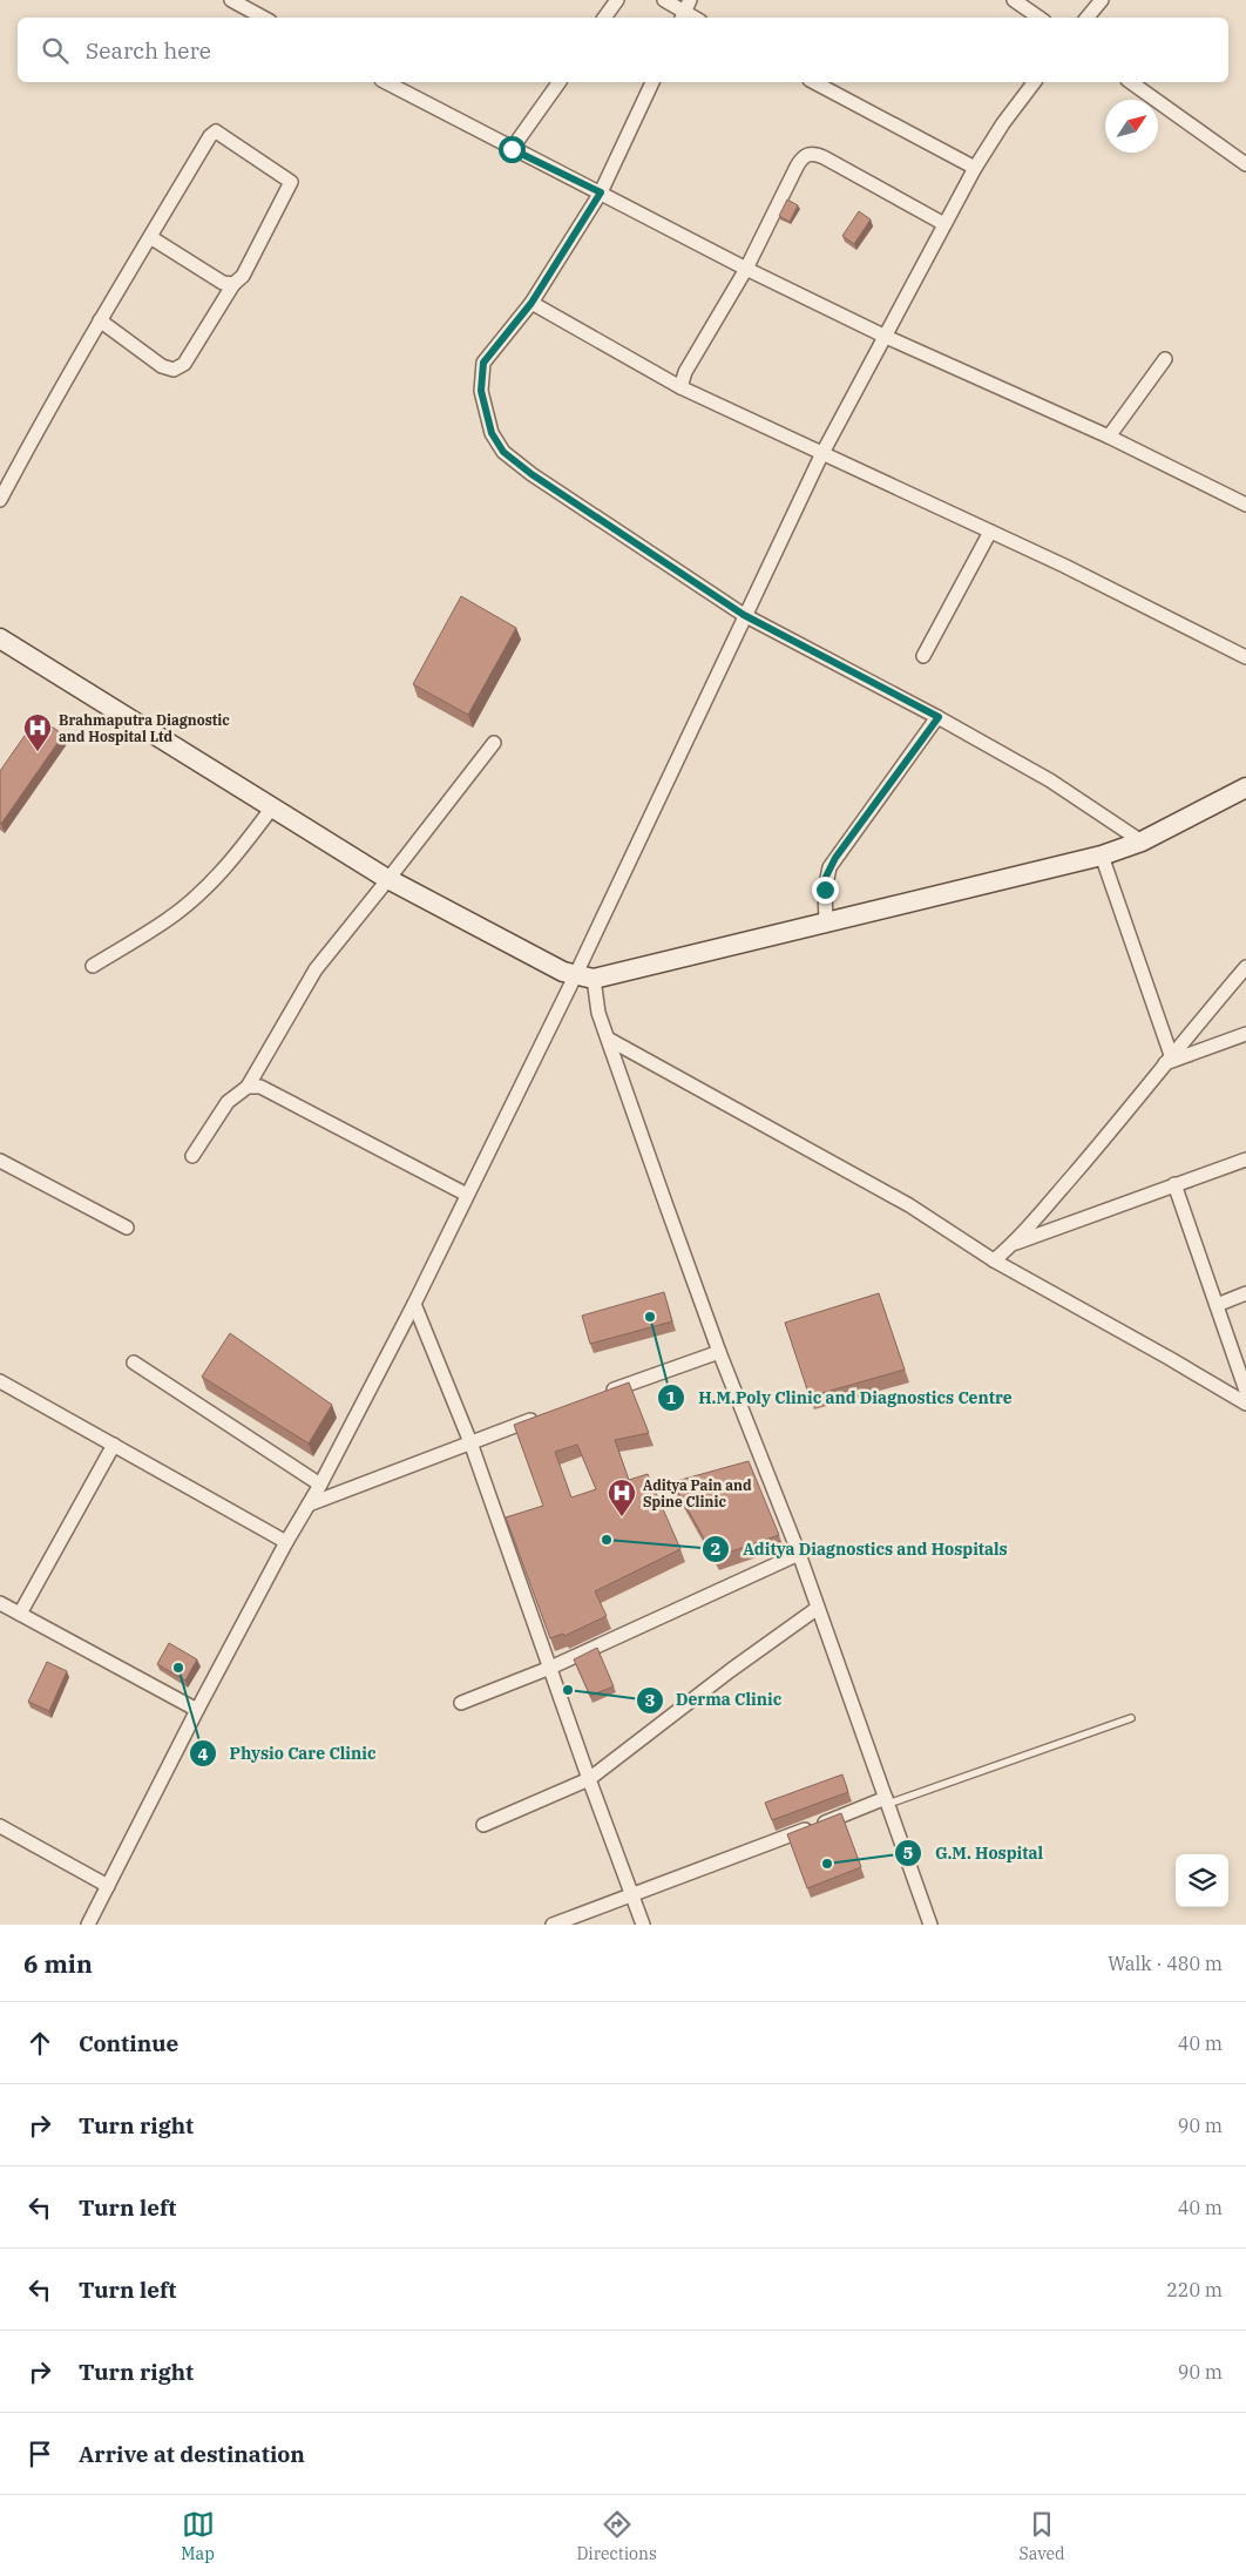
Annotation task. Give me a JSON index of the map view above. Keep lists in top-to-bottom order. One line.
{"places":{"hospital":["Brahmaputra Diagnostic and Hospital Ltd","Aditya Pain and Spine Clinic"],"other":["H.M.Poly Clinic and Diagnostics Centre","Aditya Diagnostics and Hospitals","Physio Care Clinic","Derma Clinic","G.M. Hospital"]},"north":"top right","page":{"search":"Search here","heading":["6 min","Walk · 480 m"],"list":[["Continue","40 m"],["Turn right","90 m"],["Turn left","40 m"],["Turn left","220 m"],["Turn right","90 m"],"Arrive at destination"],"nav":["Map","Directions","Saved"]}}
